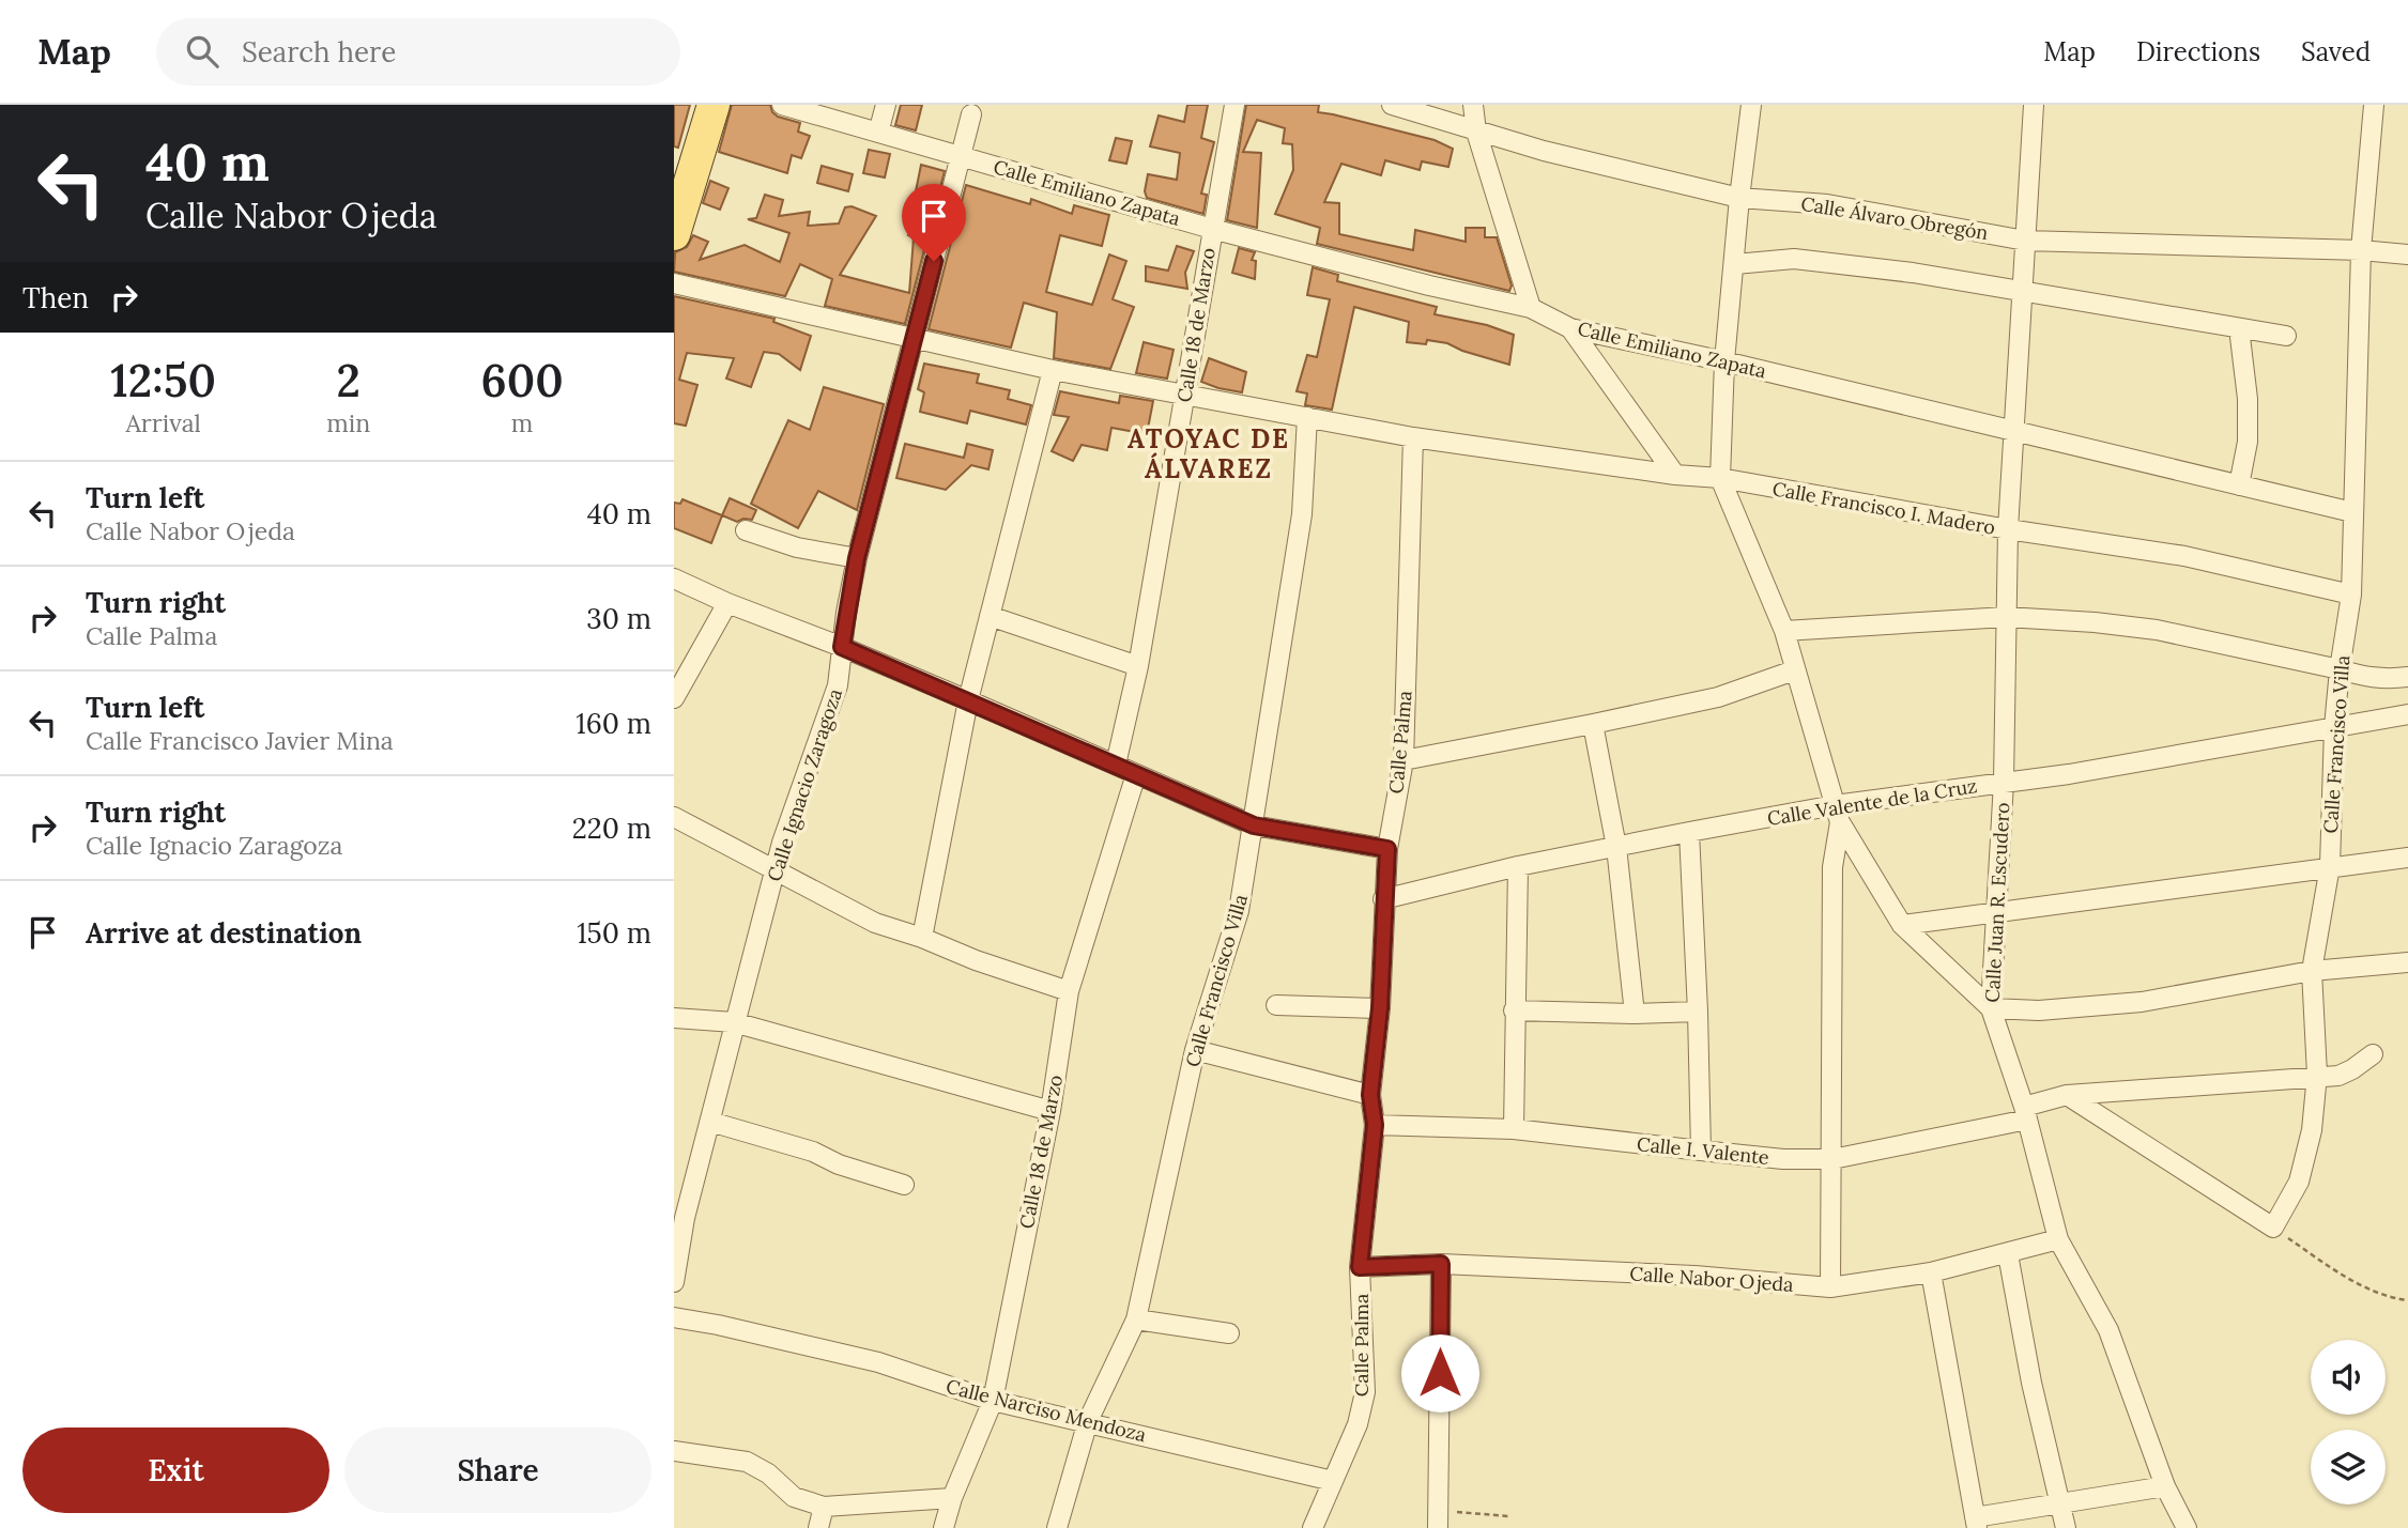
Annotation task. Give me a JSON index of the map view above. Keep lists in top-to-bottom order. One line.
{"streets":{"street":["Calle Emiliano Zapata","Calle Álvaro Obregón","Calle 18 de Marzo","Calle Francisco I. Madero","Calle Palma","Calle Francisco Villa","Calle Ignacio Zaragoza","Calle Valente de la Cruz","Calle Juan R. Escudero","Calle I. Valente","Calle Nabor Ojeda","Calle Narciso Mendoza"]},"crossings":[["Calle Emiliano Zapata","Calle 18 de Marzo"],["Calle Emiliano Zapata","Calle Francisco Villa"],["Calle Emiliano Zapata","Calle Ignacio Zaragoza"],["Calle Emiliano Zapata","Calle Juan R. Escudero"],["Calle Álvaro Obregón","Calle Francisco Villa"],["Calle Álvaro Obregón","Calle Juan R. Escudero"],["Calle 18 de Marzo","Calle Francisco I. Madero"],["Calle 18 de Marzo","Calle Narciso Mendoza"],["Calle Francisco I. Madero","Calle Palma"],["Calle Francisco I. Madero","Calle Francisco Villa"],["Calle Francisco I. Madero","Calle Ignacio Zaragoza"],["Calle Francisco I. Madero","Calle Juan R. Escudero"],["Calle Palma","Calle Valente de la Cruz"],["Calle Palma","Calle I. Valente"],["Calle Palma","Calle Nabor Ojeda"],["Calle Palma","Calle Narciso Mendoza"],["Calle Francisco Villa","Calle Valente de la Cruz"],["Calle Francisco Villa","Calle I. Valente"],["Calle Francisco Villa","Calle Narciso Mendoza"],["Calle Valente de la Cruz","Calle Juan R. Escudero"],["Calle Juan R. Escudero","Calle I. Valente"],["Calle Juan R. Escudero","Calle Nabor Ojeda"]],"districts":["ATOYAC DE ÁLVAREZ"],"page":{"header":"Map","search":"Search here","nav":["Map","Directions","Saved"],"turn":["40 m","Calle Nabor Ojeda"],"then":"Then","eta":["12:50","Arrival","2","min","600","m"],"list":[{"name":"Turn left","note":"Calle Nabor Ojeda","value":"40 m"},{"name":"Turn right","note":"Calle Palma","value":"30 m"},{"name":"Turn left","note":"Calle Francisco Javier Mina","value":"160 m"},{"name":"Turn right","note":"Calle Ignacio Zaragoza","value":"220 m"},{"name":"Arrive at destination","value":"150 m"}],"buttons":["Exit","Share"]}}
